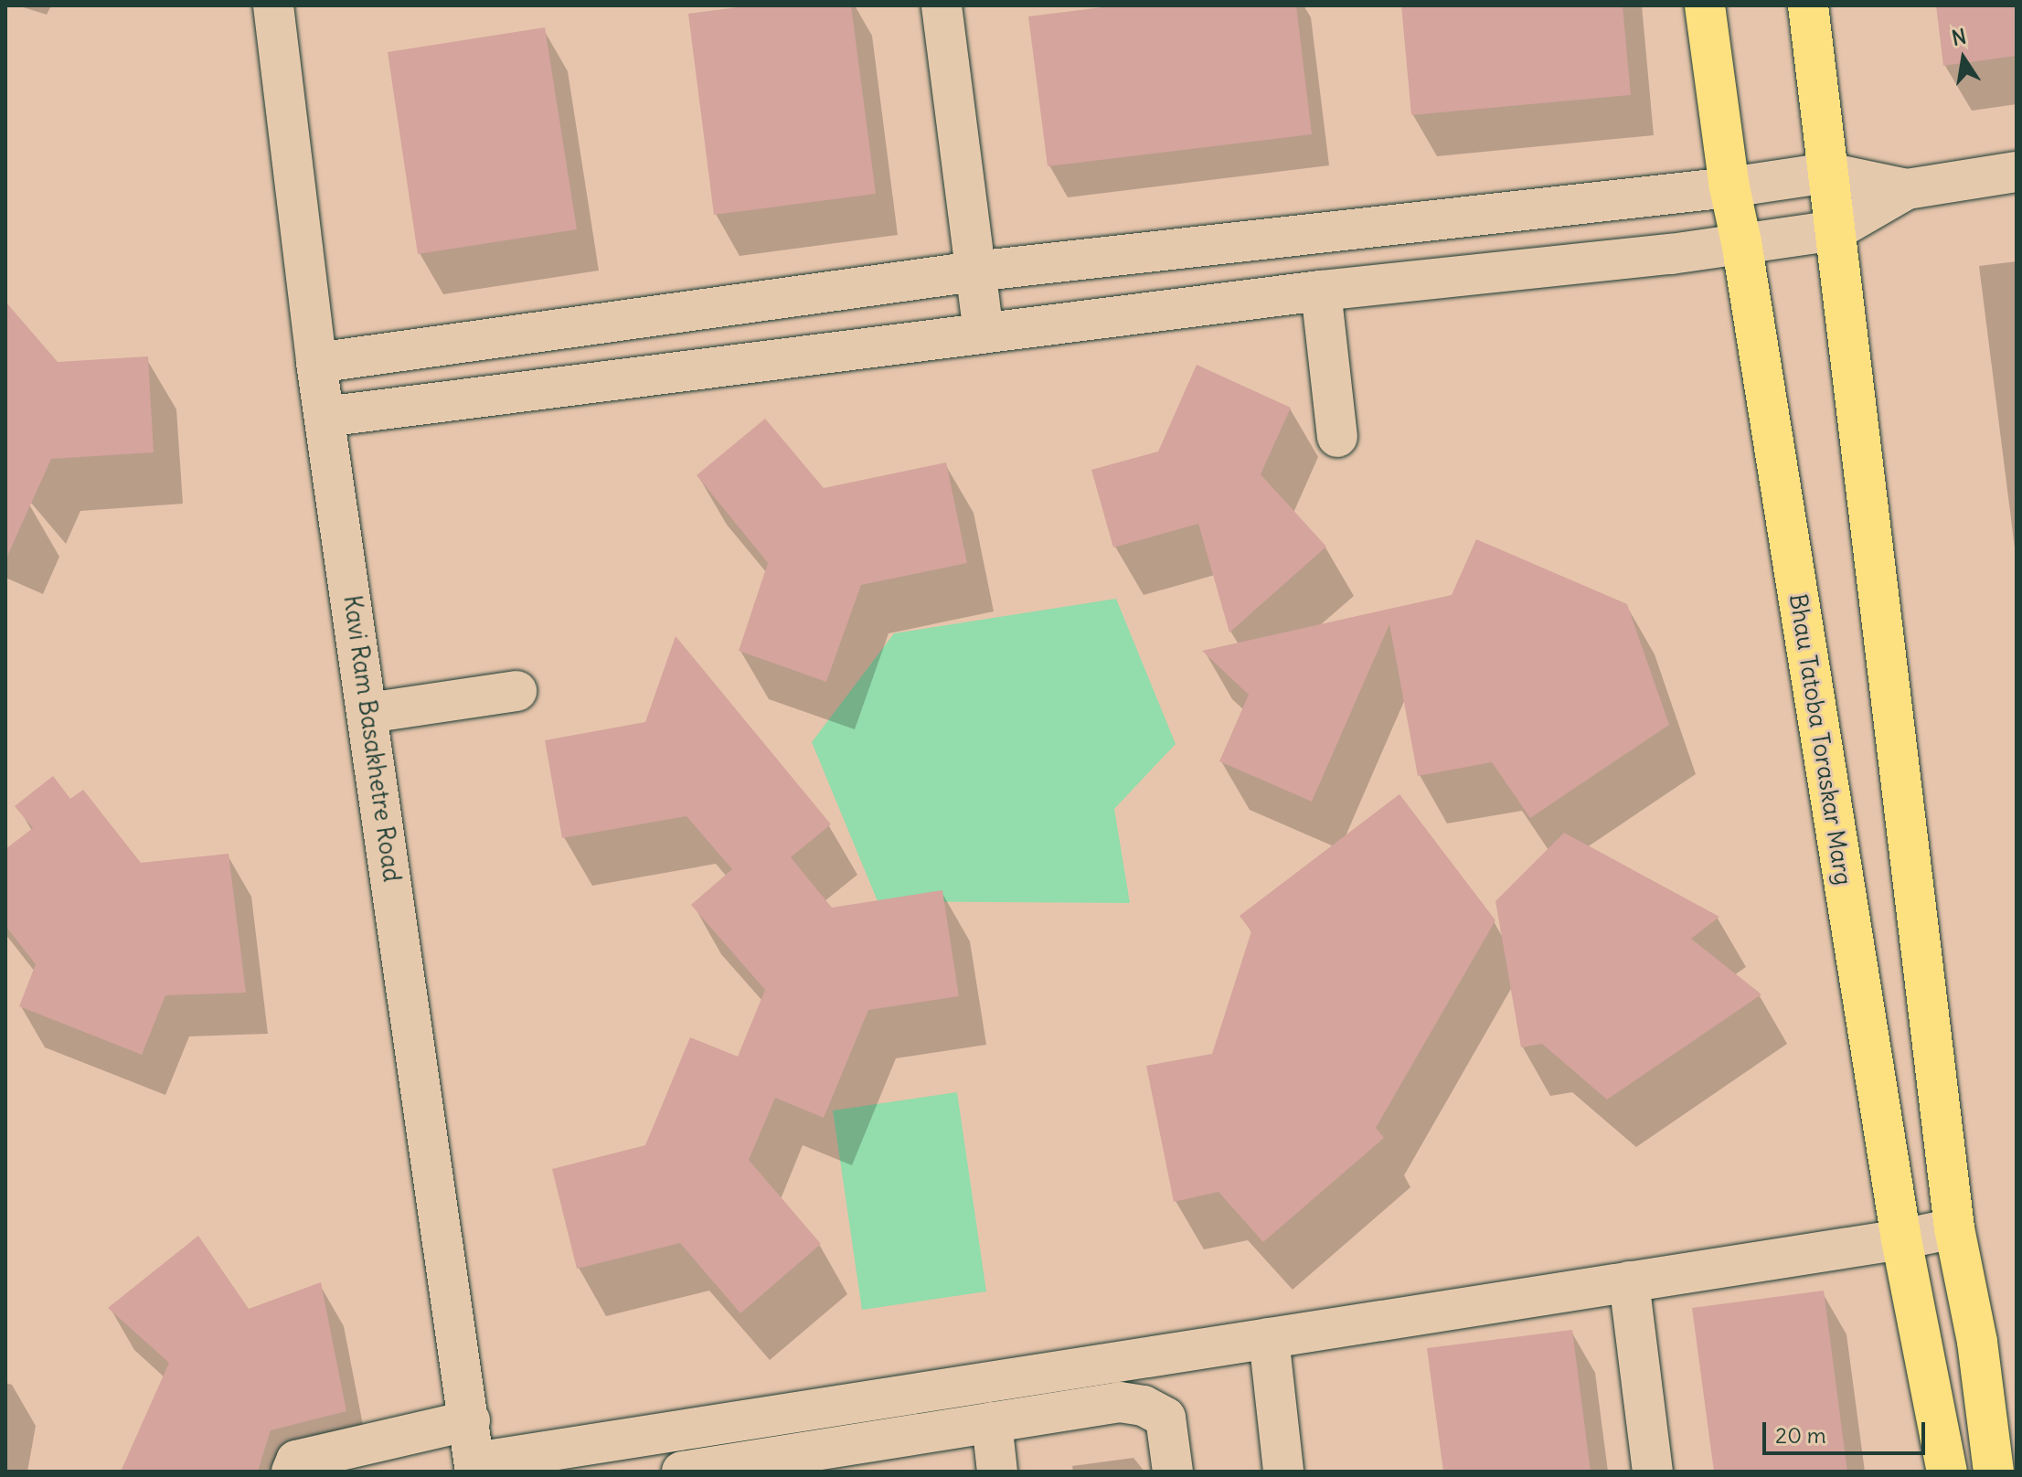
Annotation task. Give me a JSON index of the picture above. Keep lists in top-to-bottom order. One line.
{"streets":{"main road":["Bhau Tatoba Toraskar Marg"],"street":["Kavi Ram Basakhetre Road"]},"scale_bar":"20 m","north":"top"}
